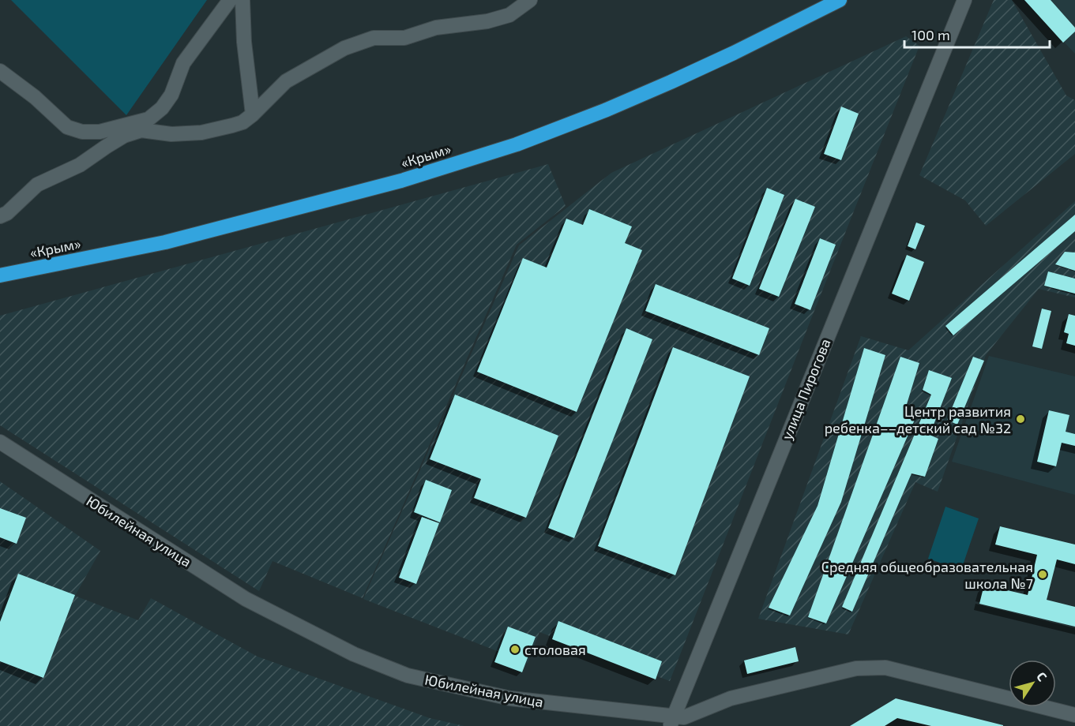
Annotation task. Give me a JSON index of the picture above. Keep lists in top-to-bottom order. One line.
{"streets":{"highway":["«Крым»"],"street":["улица Пирогова","Юбилейная улица"]},"crossings":[["улица Пирогова","Юбилейная улица"]],"places":["Центр развития ребенка––детский сад №32","Средняя общеобразовательная школа №7","столовая"],"scale_bar":"100 m","north":"top right"}
